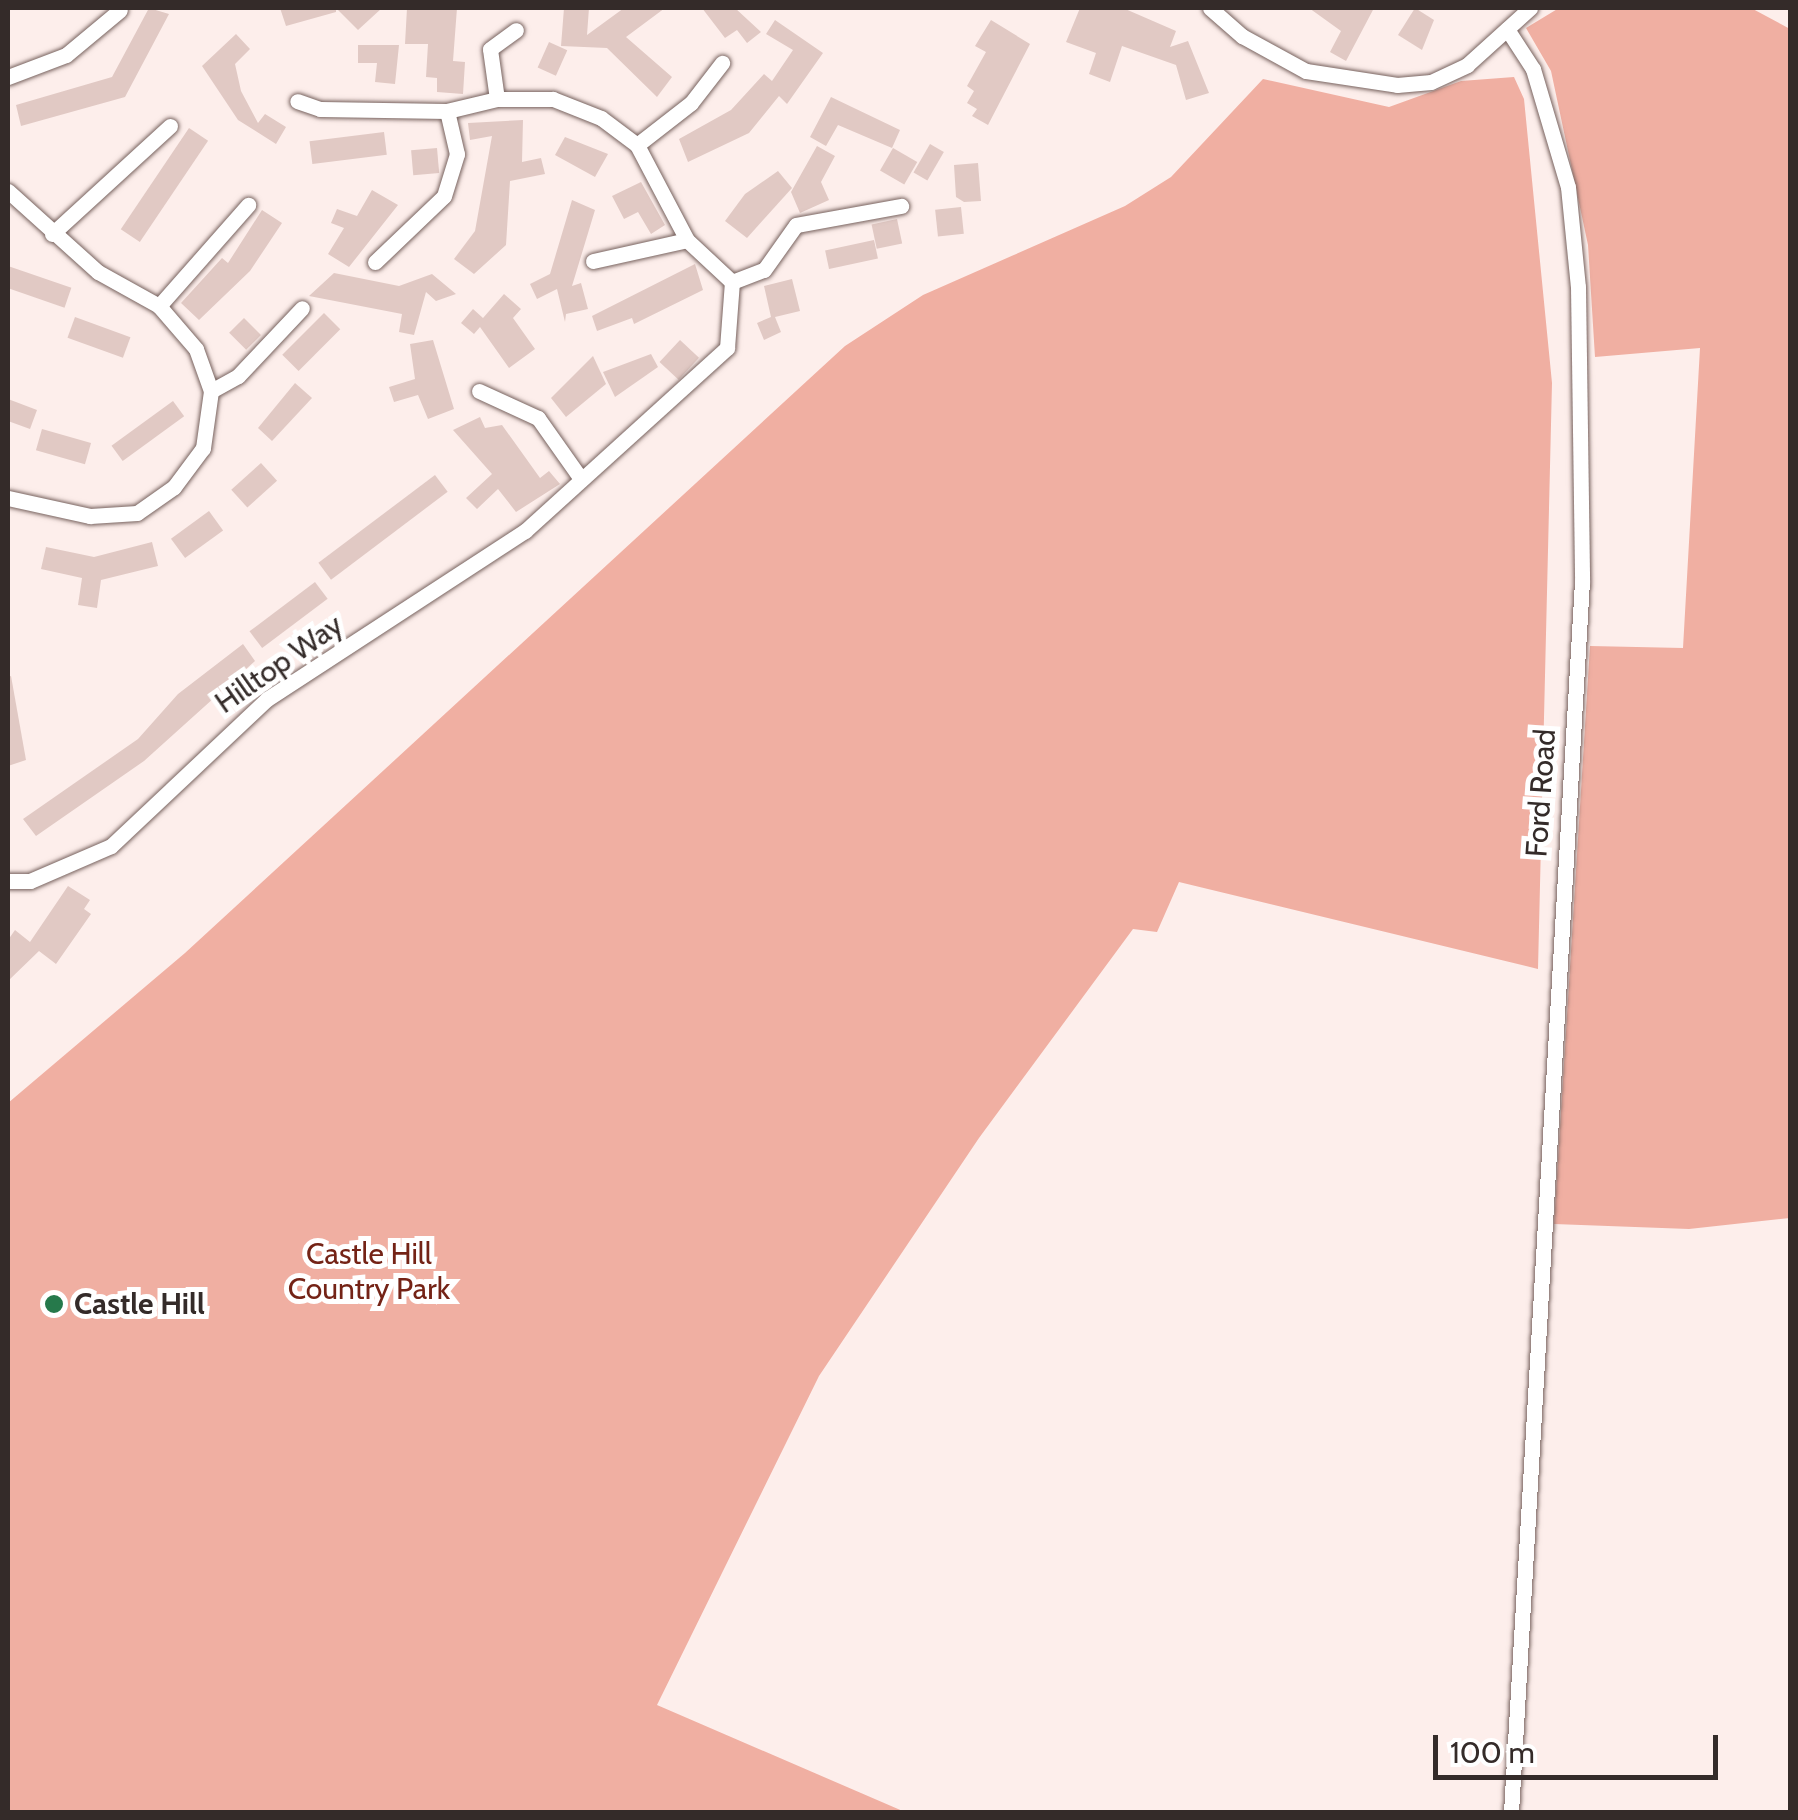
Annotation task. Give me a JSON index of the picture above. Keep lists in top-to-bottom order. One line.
{"streets":{"street":["Hilltop Way","Ford Road"]},"parks":["Castle Hill Country Park"],"places":["Castle Hill"],"scale_bar":"100 m"}
